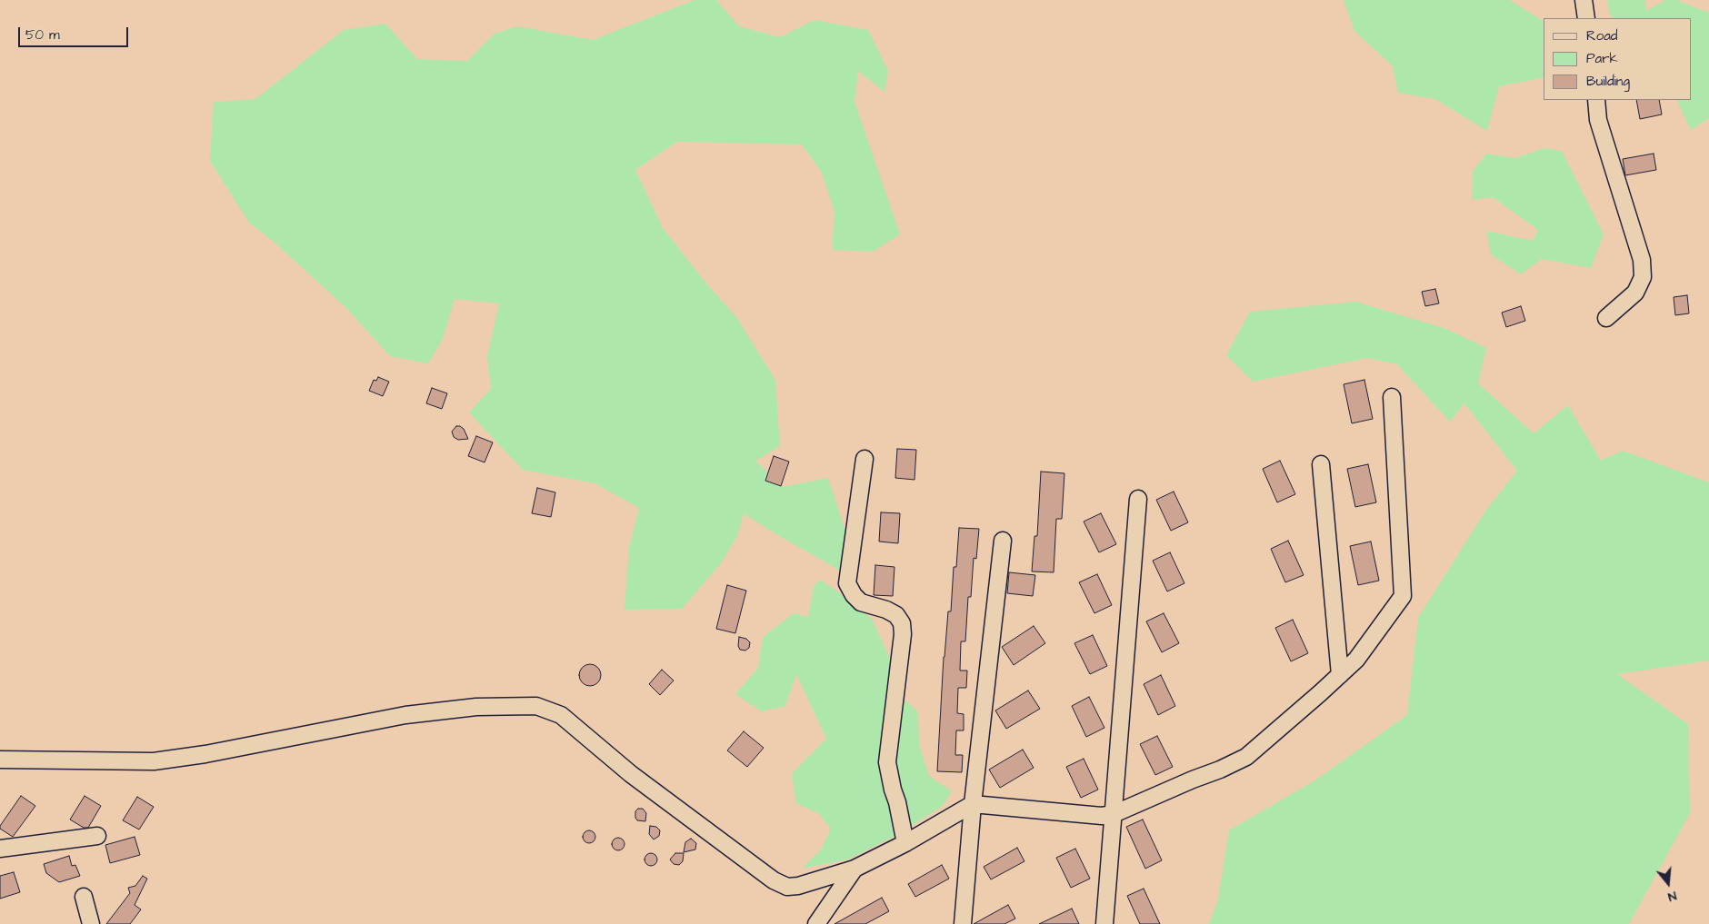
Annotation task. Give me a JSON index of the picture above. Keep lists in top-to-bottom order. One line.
{"legend":["Road","Park","Building"],"scale_bar":"50 m","north":"bottom"}
